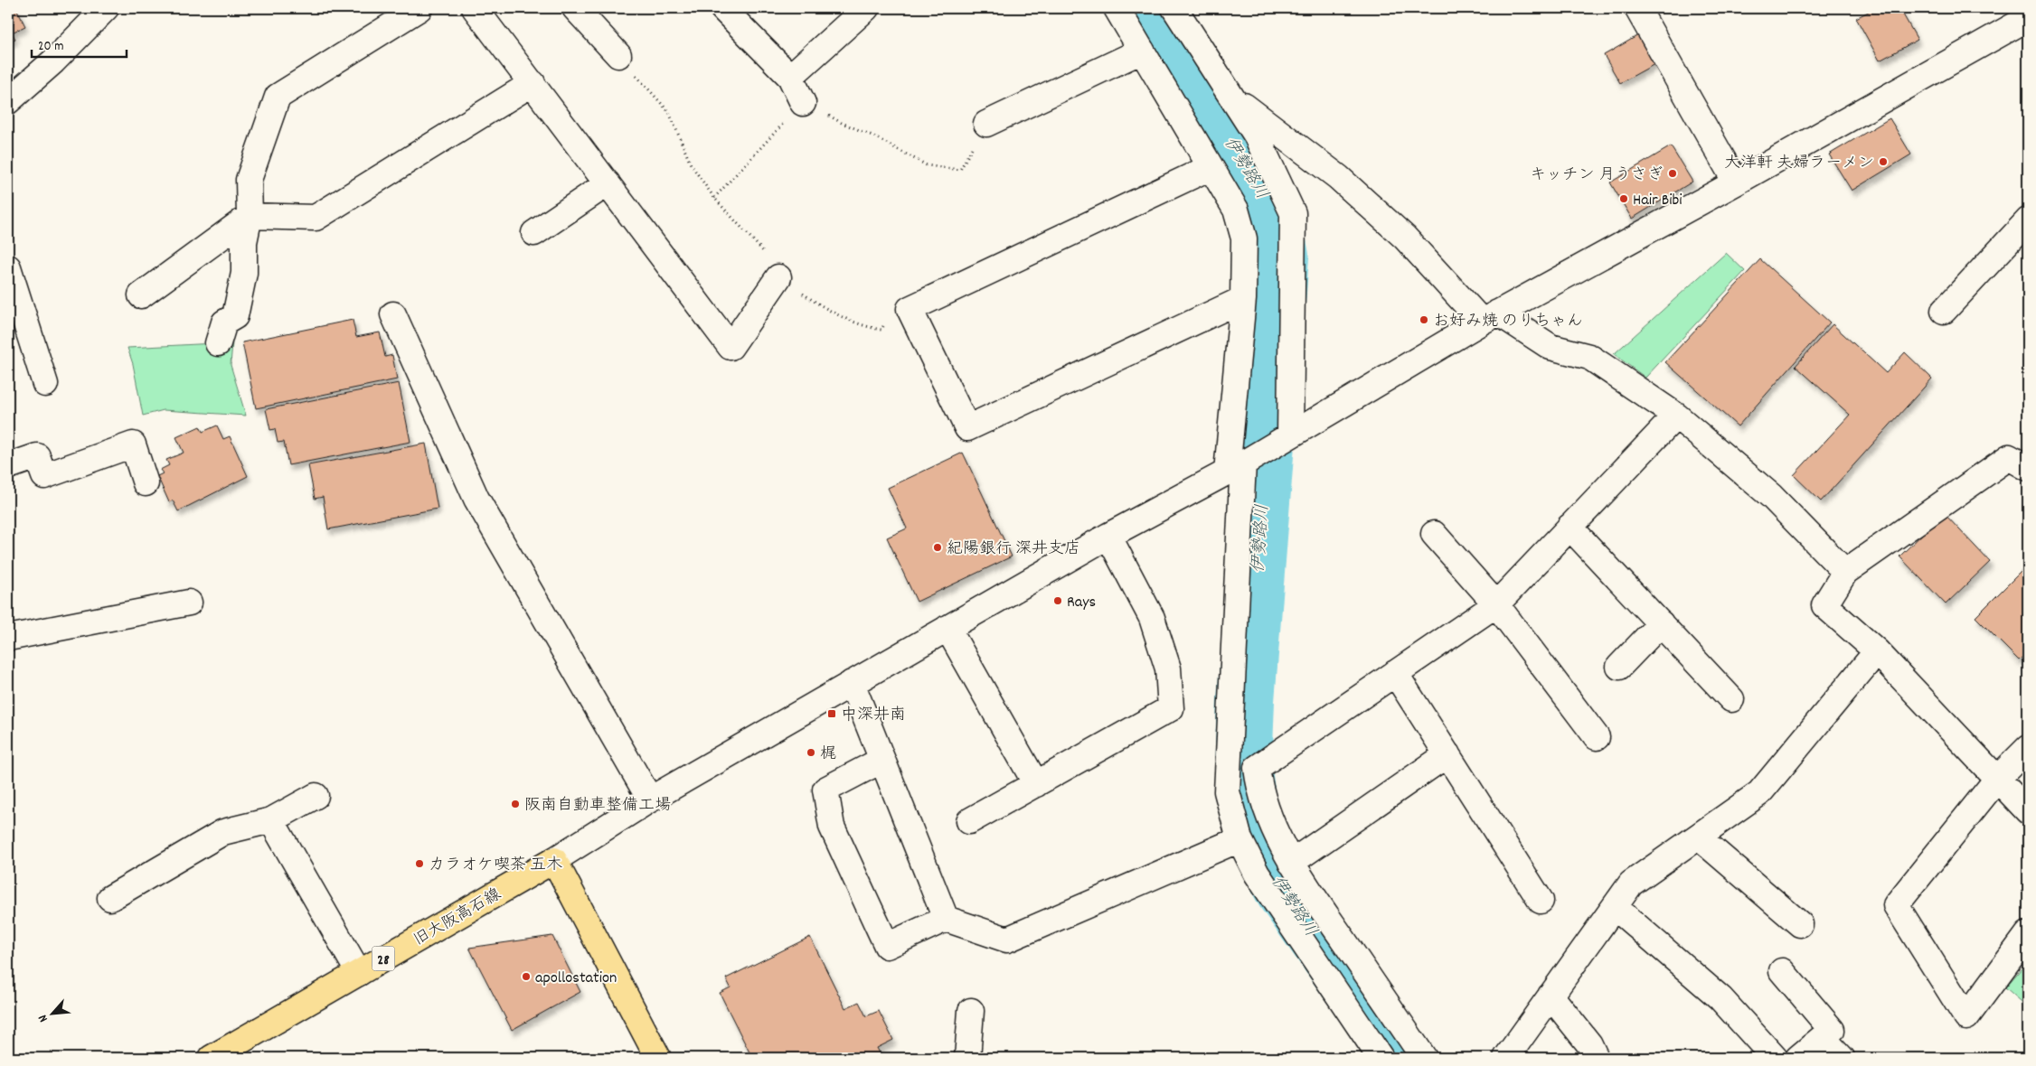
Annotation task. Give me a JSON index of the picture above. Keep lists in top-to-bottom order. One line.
{"streets":{"main road":["旧大阪高石線","28"]},"water":["伊勢路川"],"places":{"other":["大洋軒 夫婦ラーメン","キッチン 月うさぎ","Hair Bibi","お好み焼 のりちゃん","紀陽銀行 深井支店","Rays","梶","阪南自動車整備工場","カラオケ喫茶 五木","apollostation"],"transit":["中深井南"]},"scale_bar":"20 m","north":"bottom left"}
